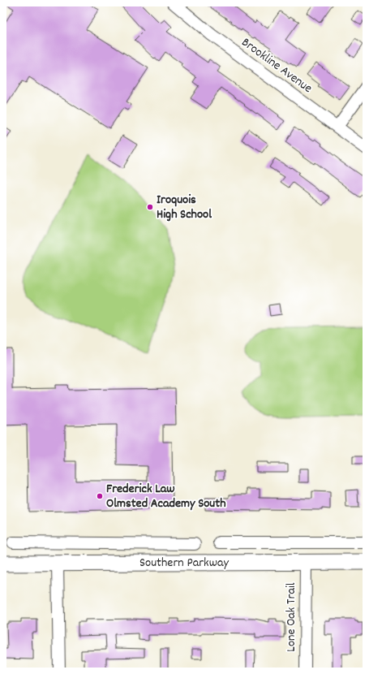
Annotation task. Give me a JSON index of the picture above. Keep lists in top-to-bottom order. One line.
{"streets":{"main road":["Southern Parkway"],"street":["Brookline Avenue","Lone Oak Trail"]},"crossings":[["Southern Parkway","Lone Oak Trail"]],"places":["Iroquois High School","Frederick Law Olmsted Academy South"]}
